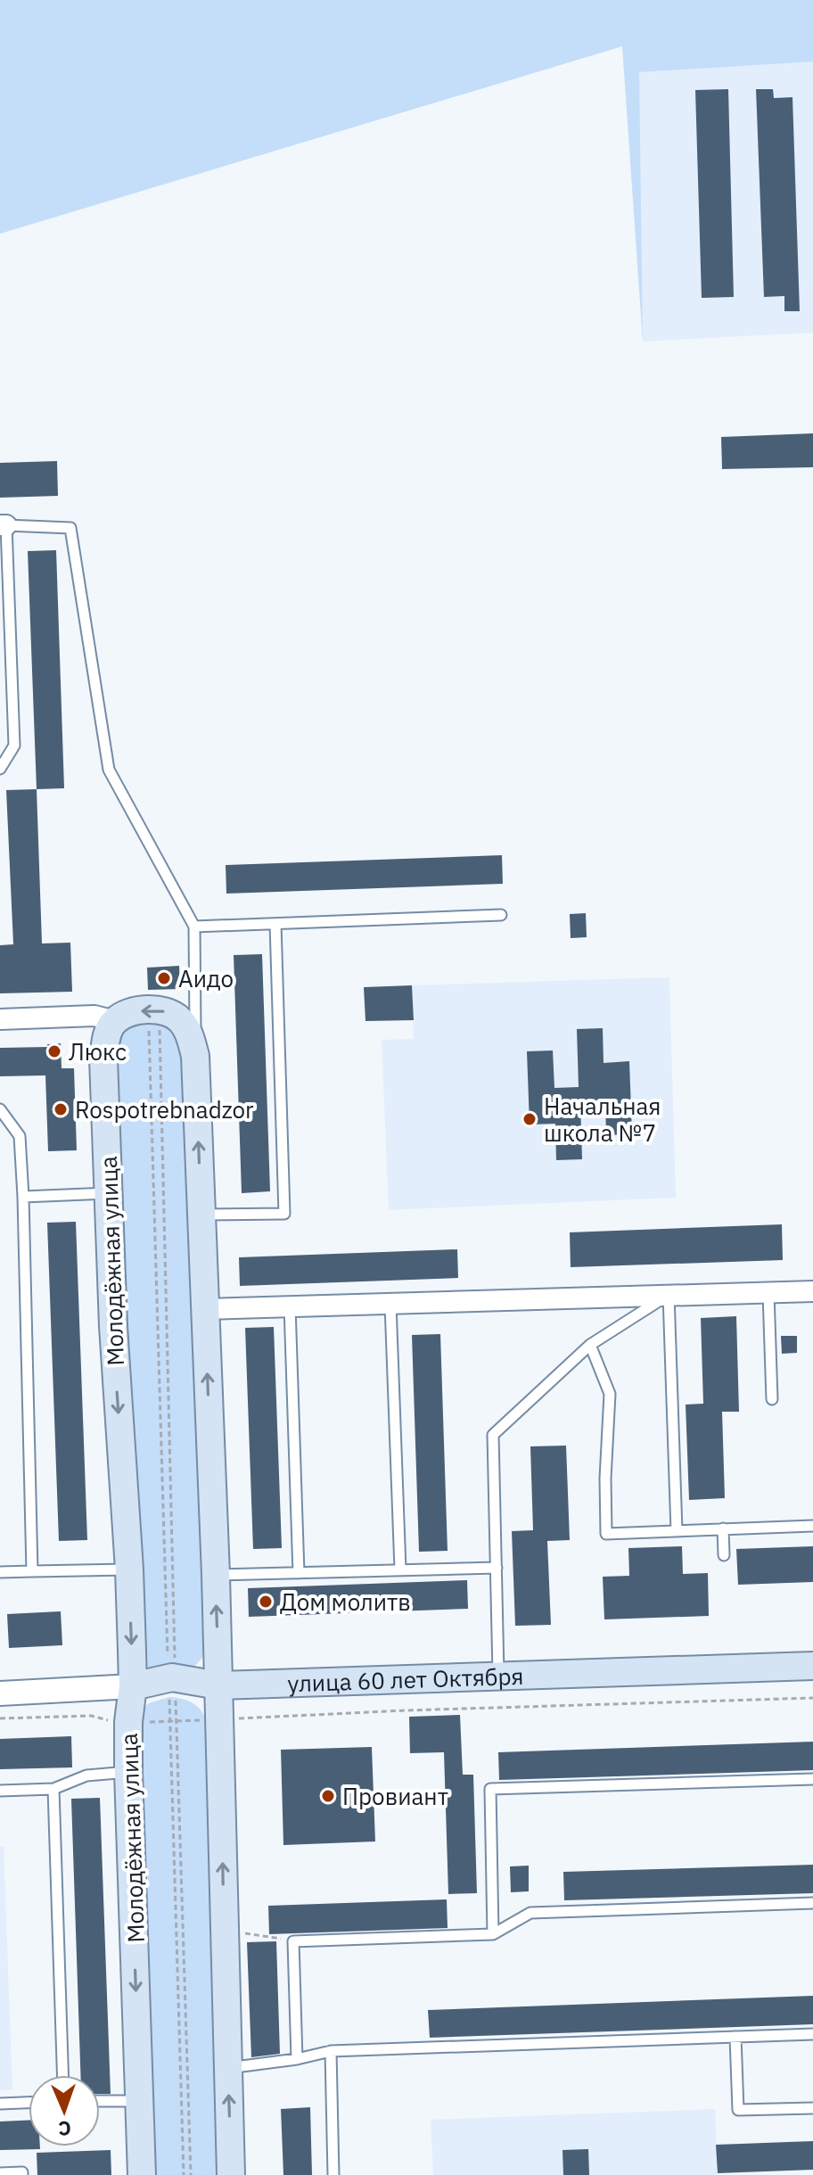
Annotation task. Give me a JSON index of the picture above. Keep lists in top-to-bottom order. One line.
{"streets":{"main road":["Молодёжная улица","улица 60 лет Октября"]},"crossings":[["Молодёжная улица","улица 60 лет Октября"]],"places":["Аидо","Люкс","Rospotrebnadzor","Начальная школа №7","Дом молитв","Провиант"],"north":"bottom"}
